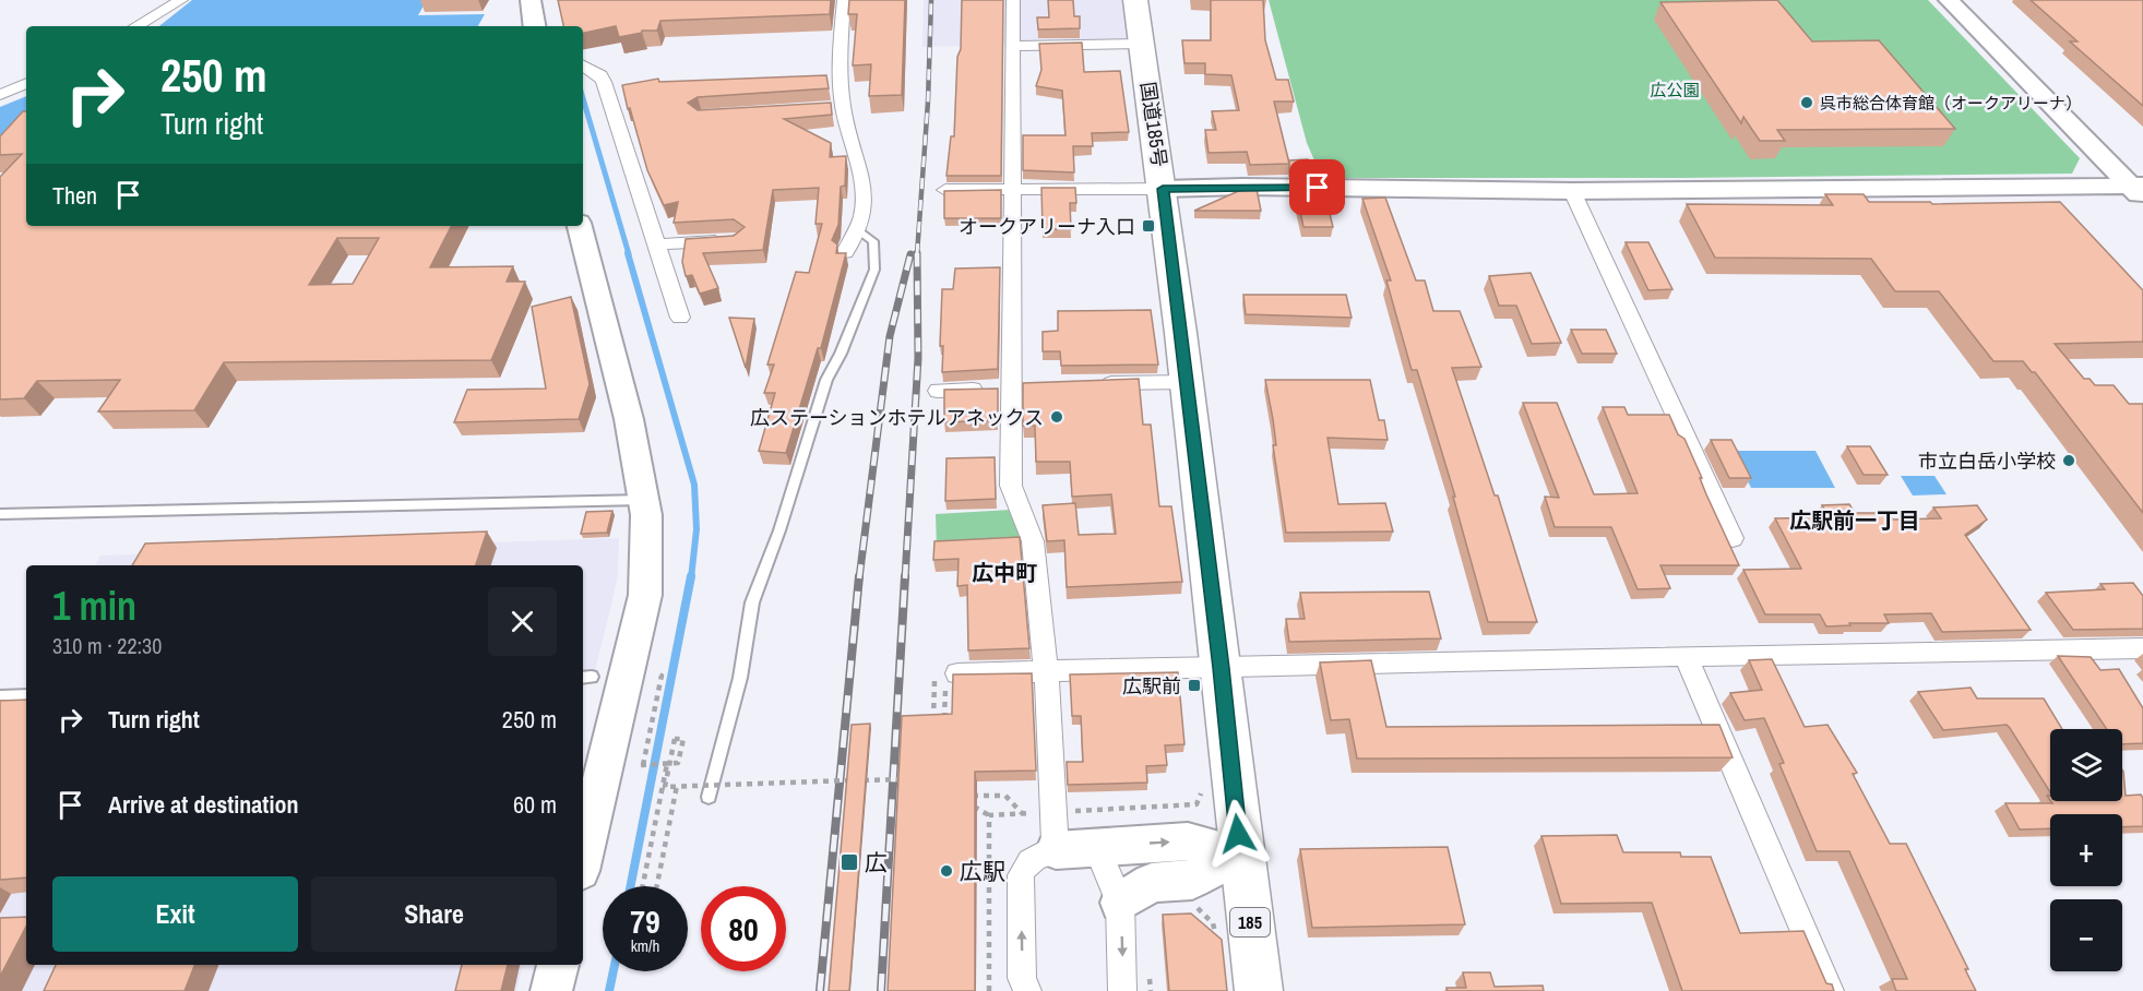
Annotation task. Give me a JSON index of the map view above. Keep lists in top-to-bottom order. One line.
{"streets":{"highway":["国道185号","185"]},"districts":["広駅前一丁目","広中町"],"parks":["広公園"],"places":{"other":["呉市総合体育館（オークアリーナ）","広ステーションホテルアネックス","市立白岳小学校","広駅"],"transit":["オークアリーナ入口","広駅前","広"]},"page":{"turn":["250 m","Turn right"],"then":"Then","heading":["1 min","310 m · 22:30"],"list":[{"name":"Turn right","value":"250 m"},{"name":"Arrive at destination","value":"60 m"}],"map_buttons":["+","−"],"buttons":["Exit","Share"],"speed":"79 km/h","limit":"80"}}
